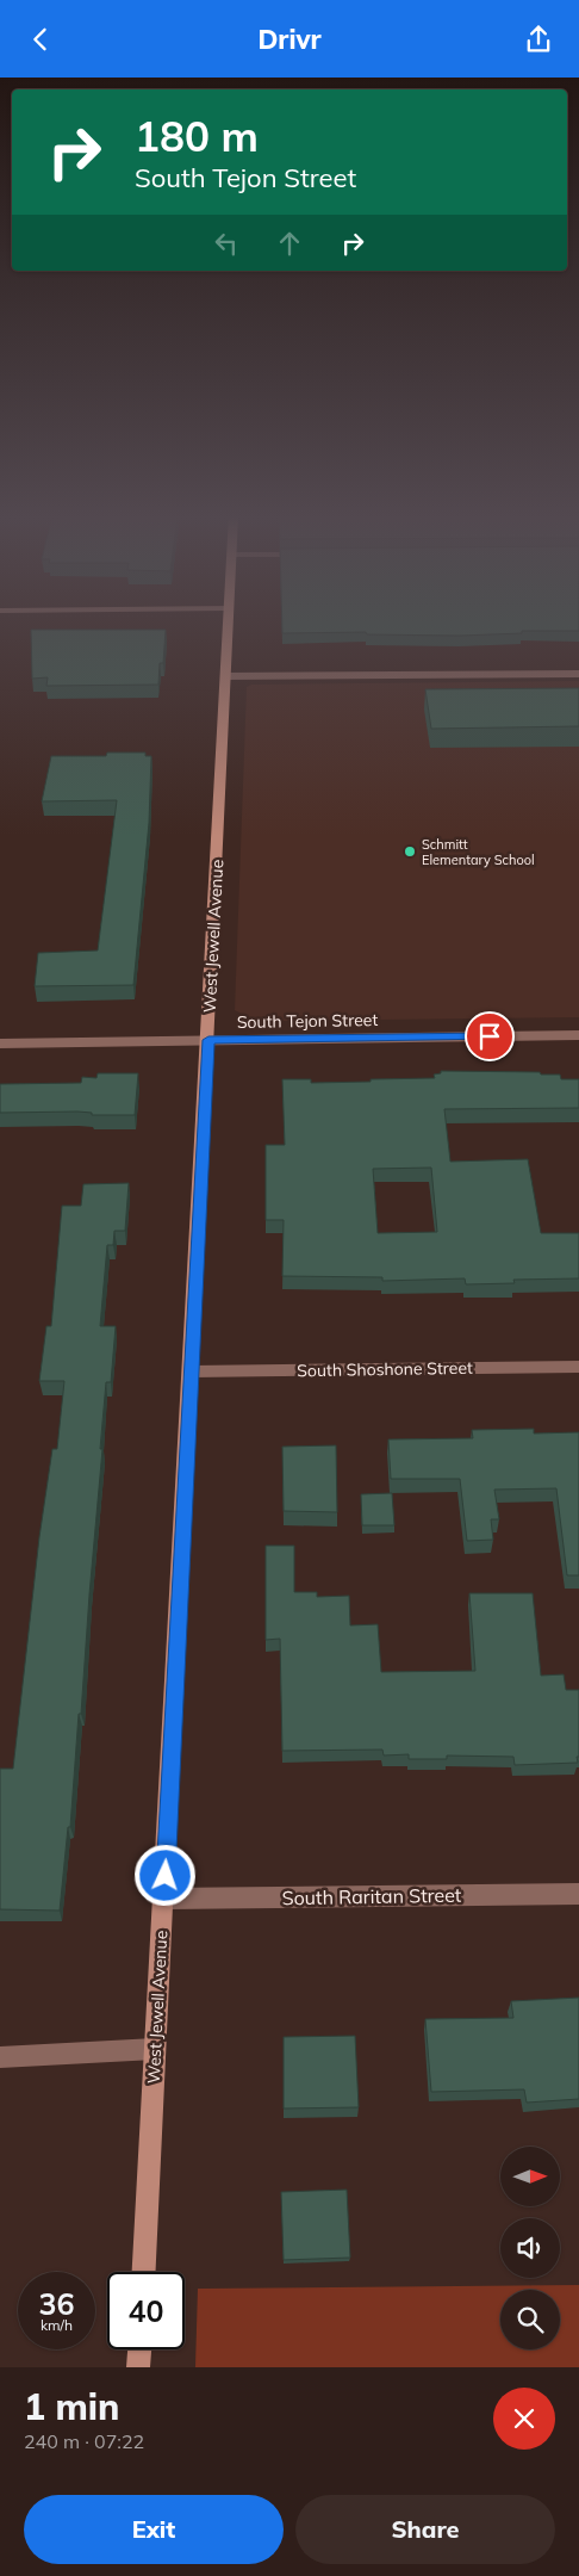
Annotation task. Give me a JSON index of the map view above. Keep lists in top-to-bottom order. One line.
{"streets":{"street":["West Jewell Avenue","South Tejon Street","South Shoshone Street","South Raritan Street"]},"crossings":[["West Jewell Avenue","South Tejon Street"],["West Jewell Avenue","South Shoshone Street"],["West Jewell Avenue","South Raritan Street"]],"places":["Schmitt Elementary School"],"north":"right","page":{"header":"Drivr","turn":["180 m","South Tejon Street"],"speed":"36 km/h","limit":"40","heading":["1 min","240 m · 07:22"],"buttons":["Exit","Share"]}}
